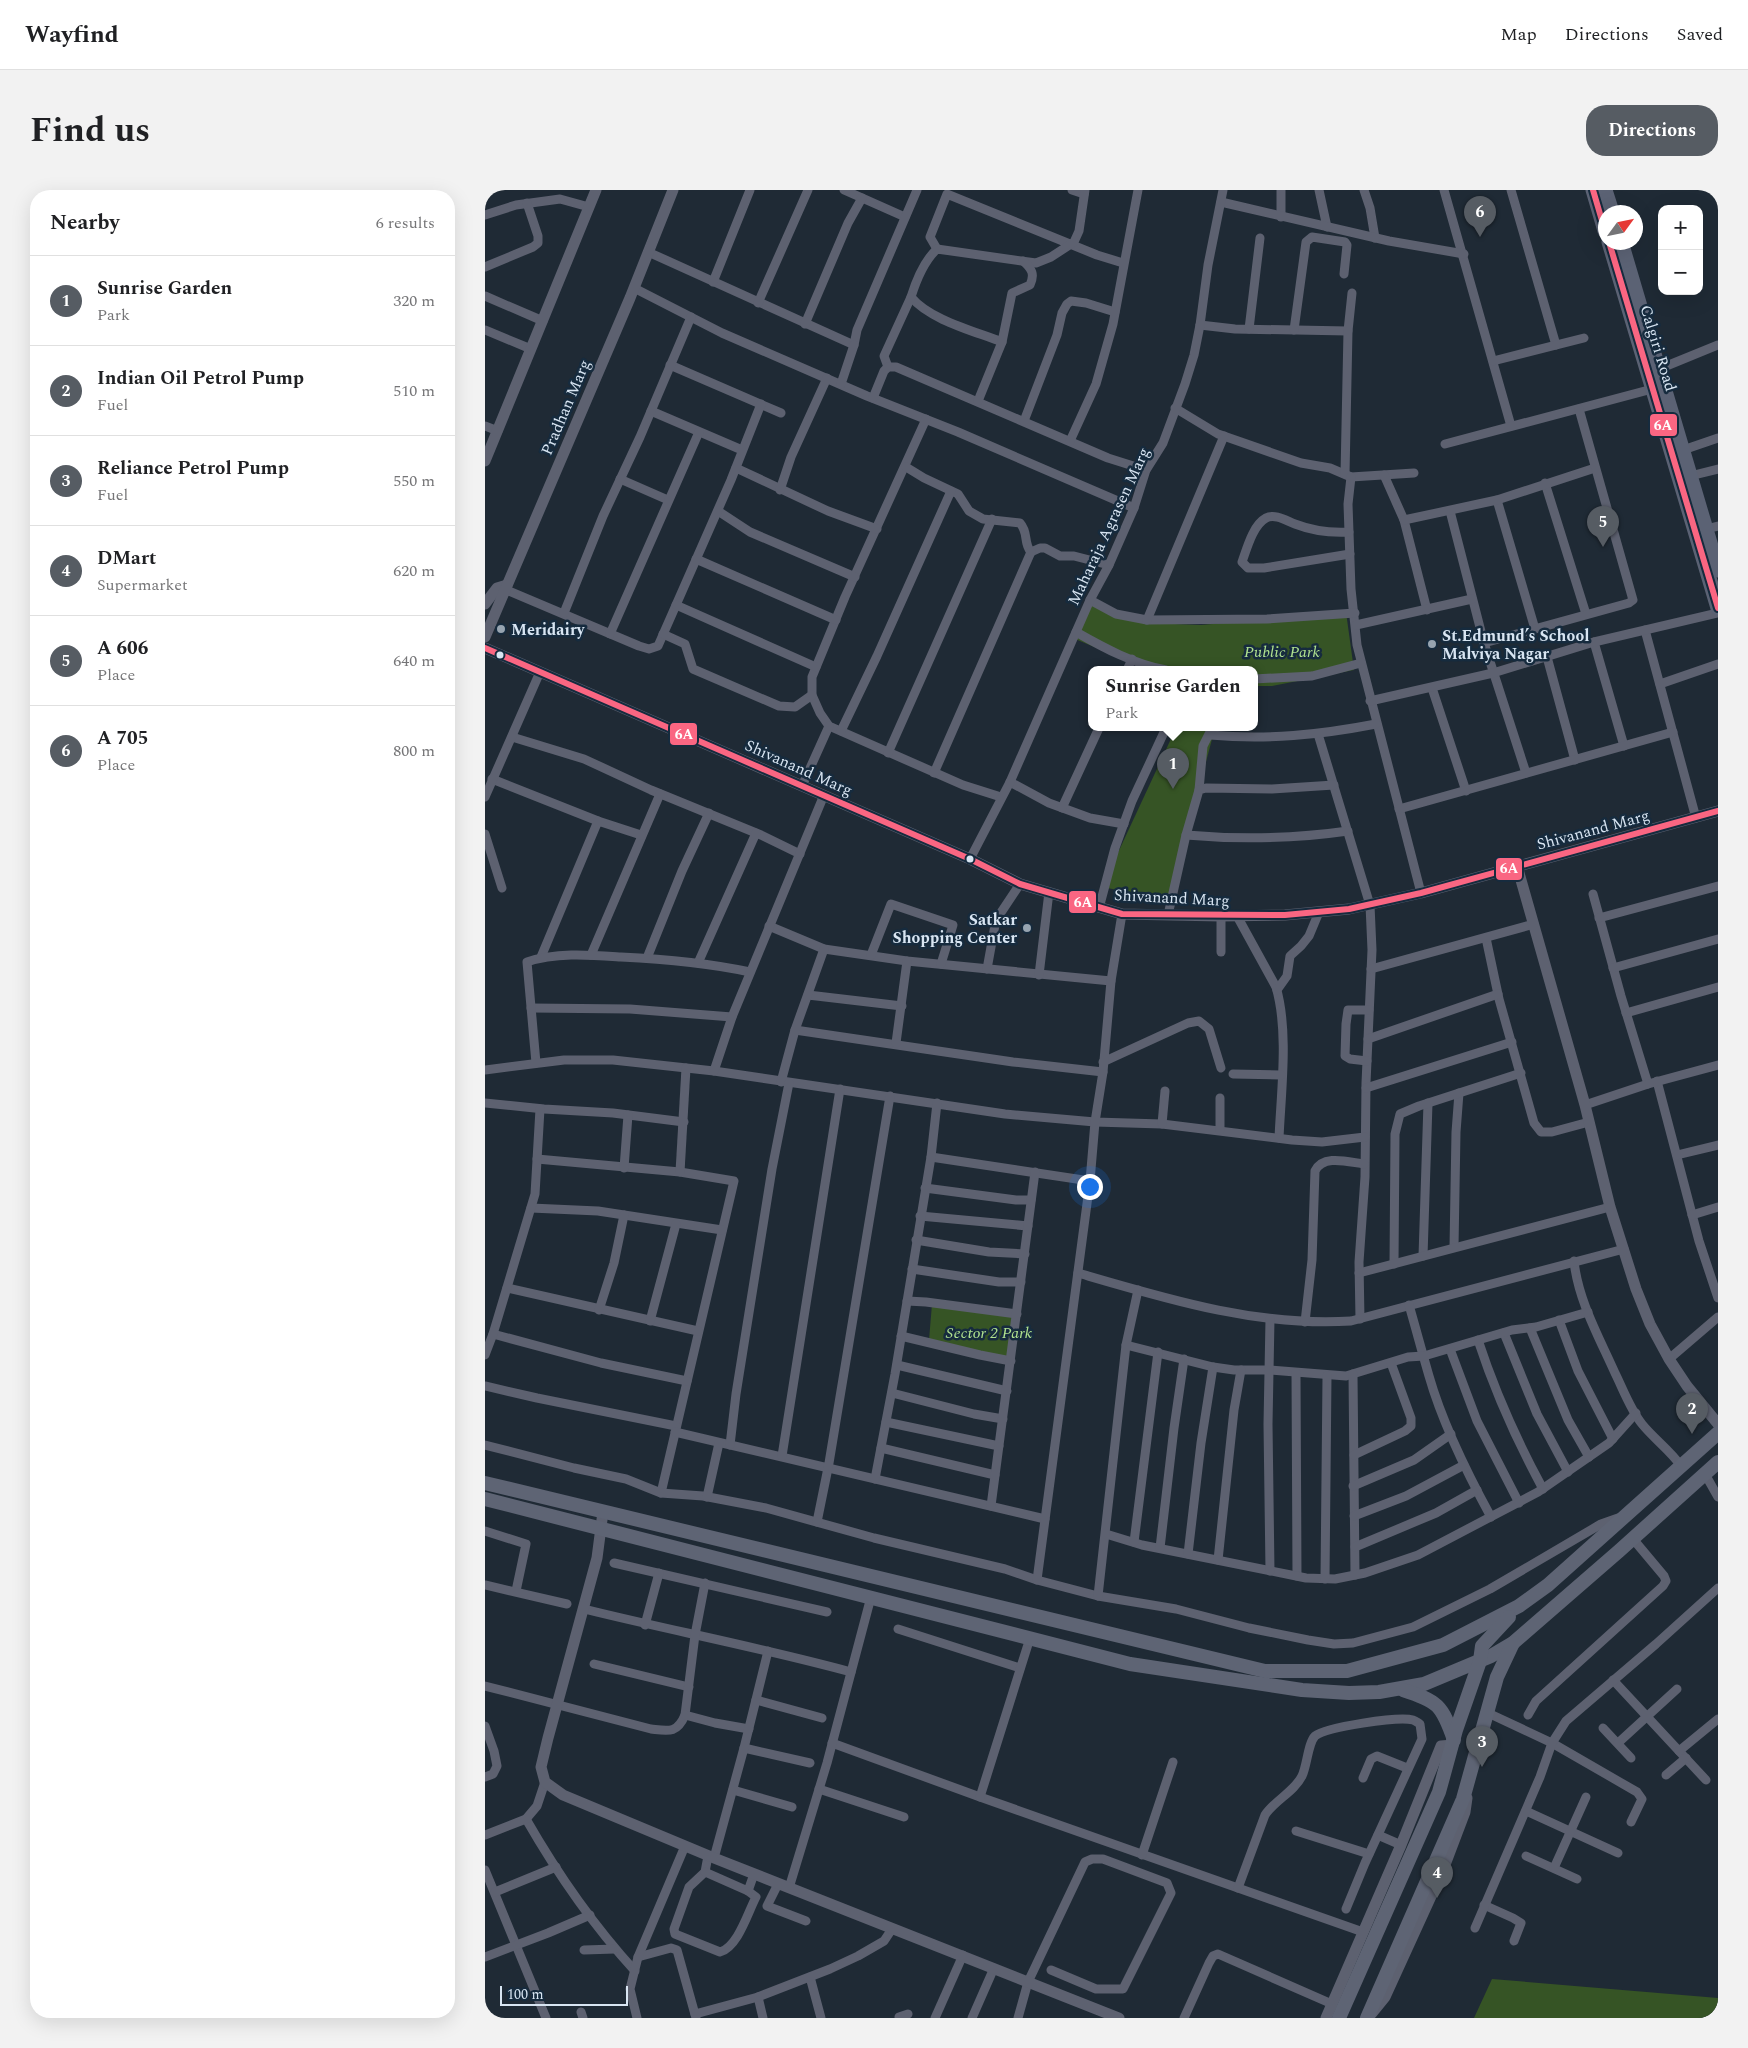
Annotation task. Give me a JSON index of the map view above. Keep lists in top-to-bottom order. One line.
{"streets":{"main road":["Calgiri Road"],"street":["Pradhan Marg","Maharaja Agrasen Marg","Shivanand Marg"]},"crossings":[["Maharaja Agrasen Marg","Shivanand Marg"]],"parks":["Public Park","Sector 2 Park"],"places":["Meridairy","St.Edmund’s School Malviya Nagar","Satkar Shopping Center"],"lines":["transit line 6A"],"scale_bar":"100 m","north":"top right","page":{"header":"Wayfind","nav":["Map","Directions","Saved"],"title":"Find us","buttons":"Directions","heading":["Nearby","6 results"],"pins":["6","5","1","2","3","4"],"map_buttons":["+","−"],"list":[{"mark":"1","name":"Sunrise Garden","note":"Park","value":"320 m"},{"mark":"2","name":"Indian Oil Petrol Pump","note":"Fuel","value":"510 m"},{"mark":"3","name":"Reliance Petrol Pump","note":"Fuel","value":"550 m"},{"mark":"4","name":"DMart","note":"Supermarket","value":"620 m"},{"mark":"5","name":"A 606","note":"Place","value":"640 m"},{"mark":"6","name":"A 705","note":"Place","value":"800 m"}],"popup":["Sunrise Garden","Park"],"scale":"100 m"}}
